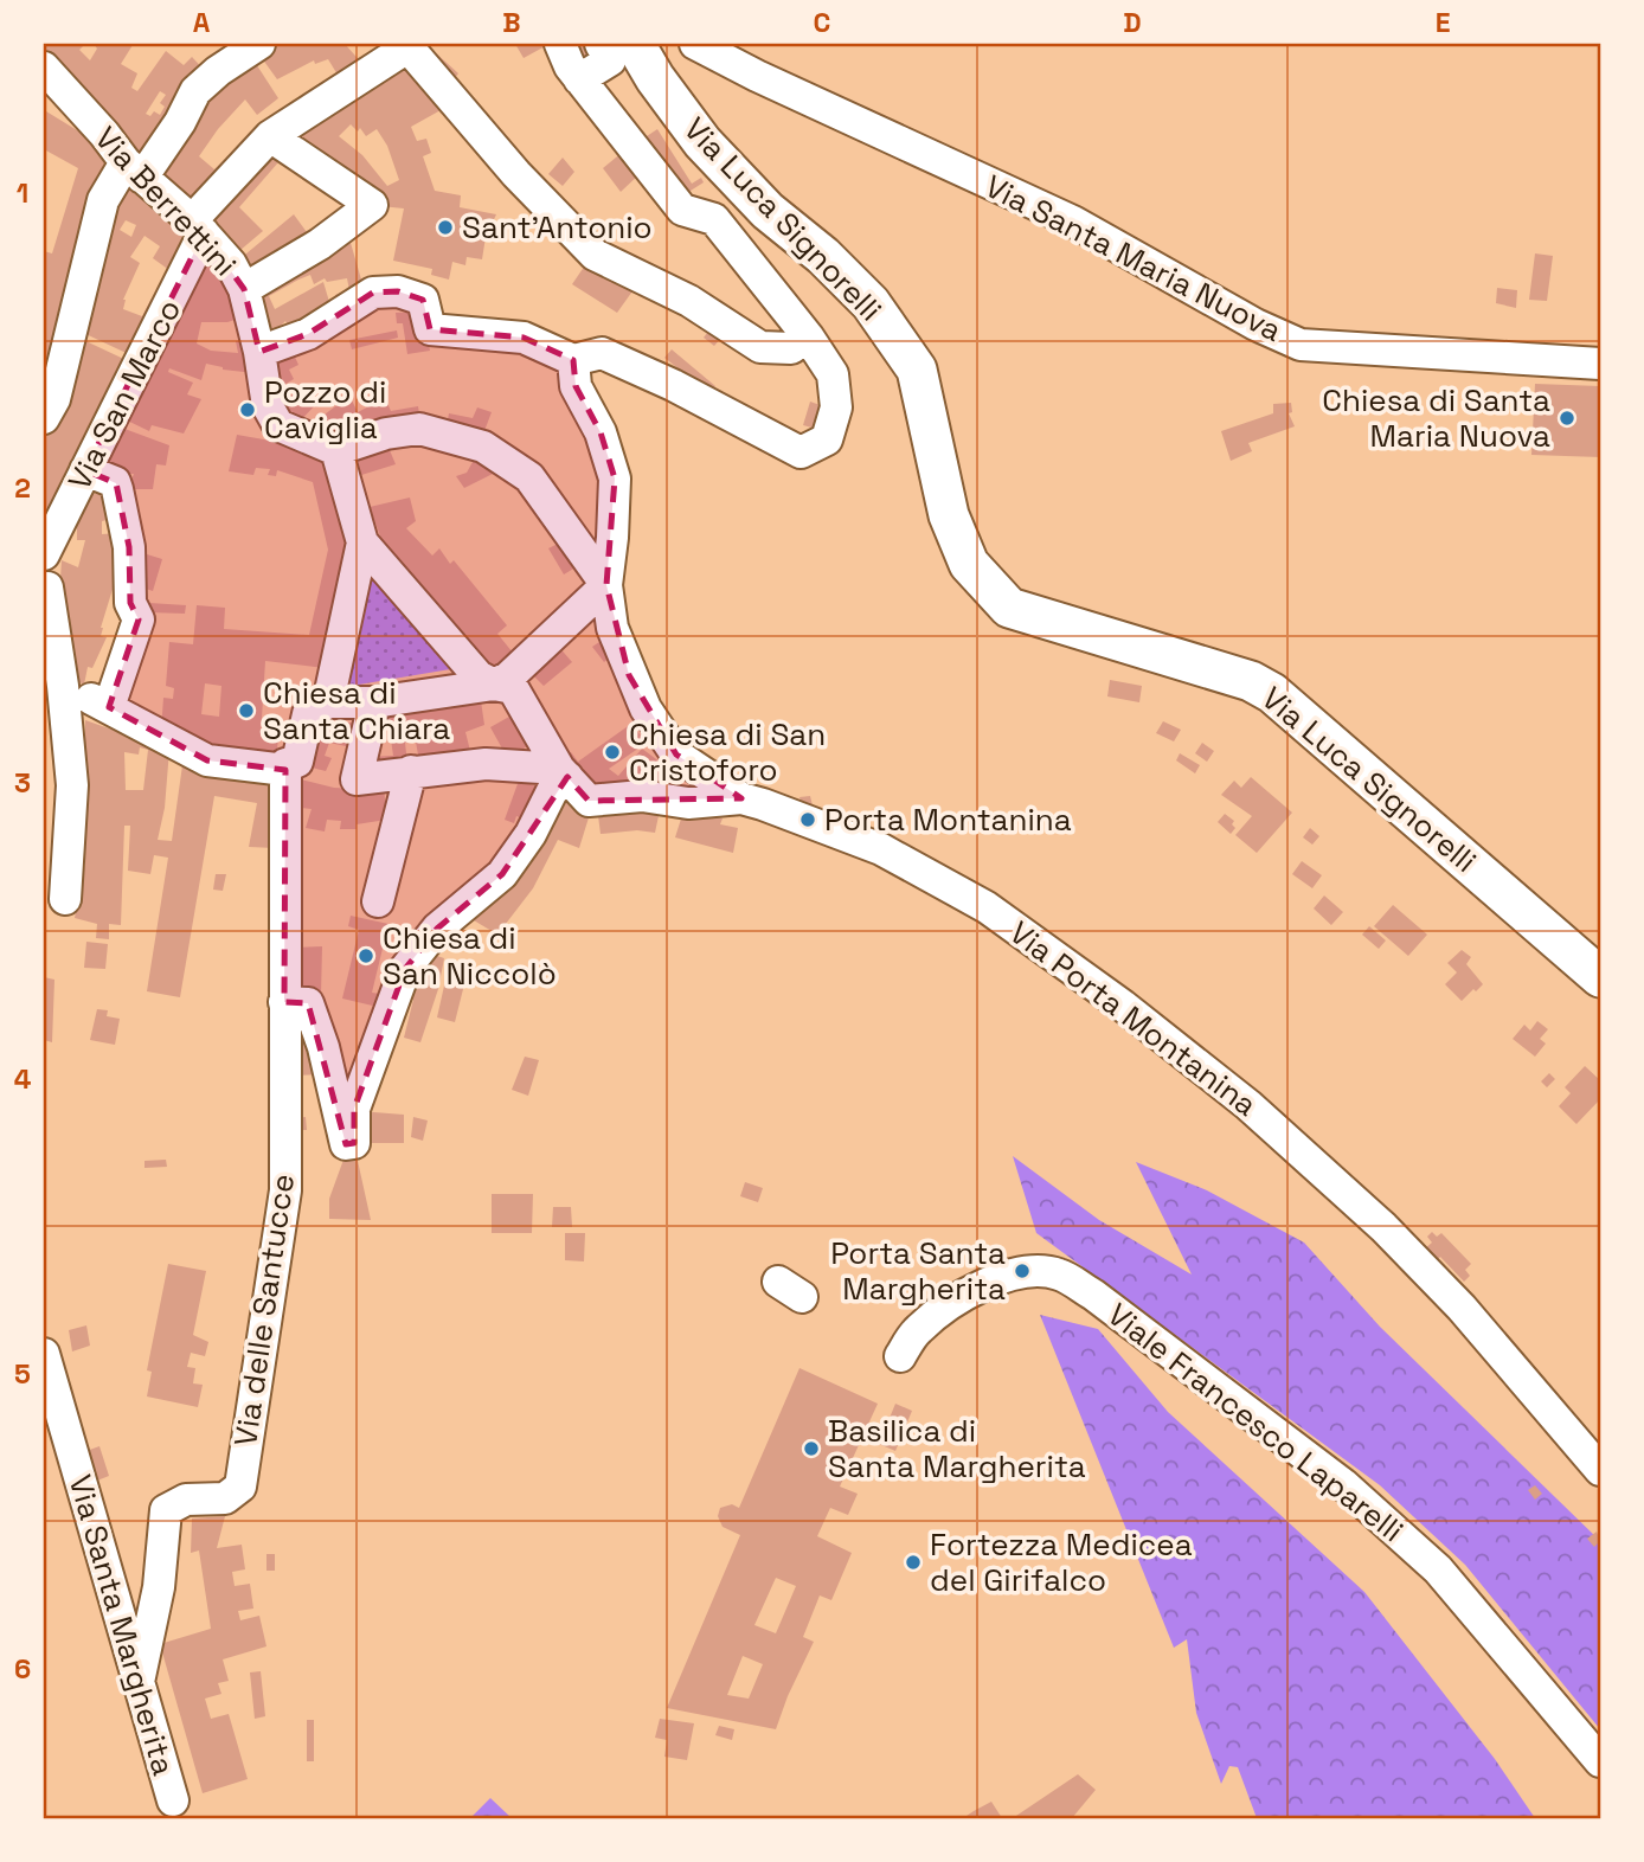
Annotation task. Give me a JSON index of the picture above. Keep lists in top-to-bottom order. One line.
{"streets":{"main road":["Via Luca Signorelli"],"street":["Via Berrettini","Via Santa Maria Nuova","Via San Marco","Via Porta Montanina","Via delle Santucce","Viale Francesco Laparelli","Via Santa Margherita"]},"crossings":[["Via Berrettini","Via San Marco"],["Via delle Santucce","Via Santa Margherita"]],"places":["Sant'Antonio","Pozzo di Caviglia","Chiesa di Santa Maria Nuova","Chiesa di Santa Chiara","Chiesa di San Cristoforo","Porta Montanina","Chiesa di San Niccolò","Porta Santa Margherita","Basilica di Santa Margherita","Fortezza Medicea del Girifalco"],"grid":{"columns":["A","B","C","D","E"],"rows":["1","2","3","4","5","6"]}}
